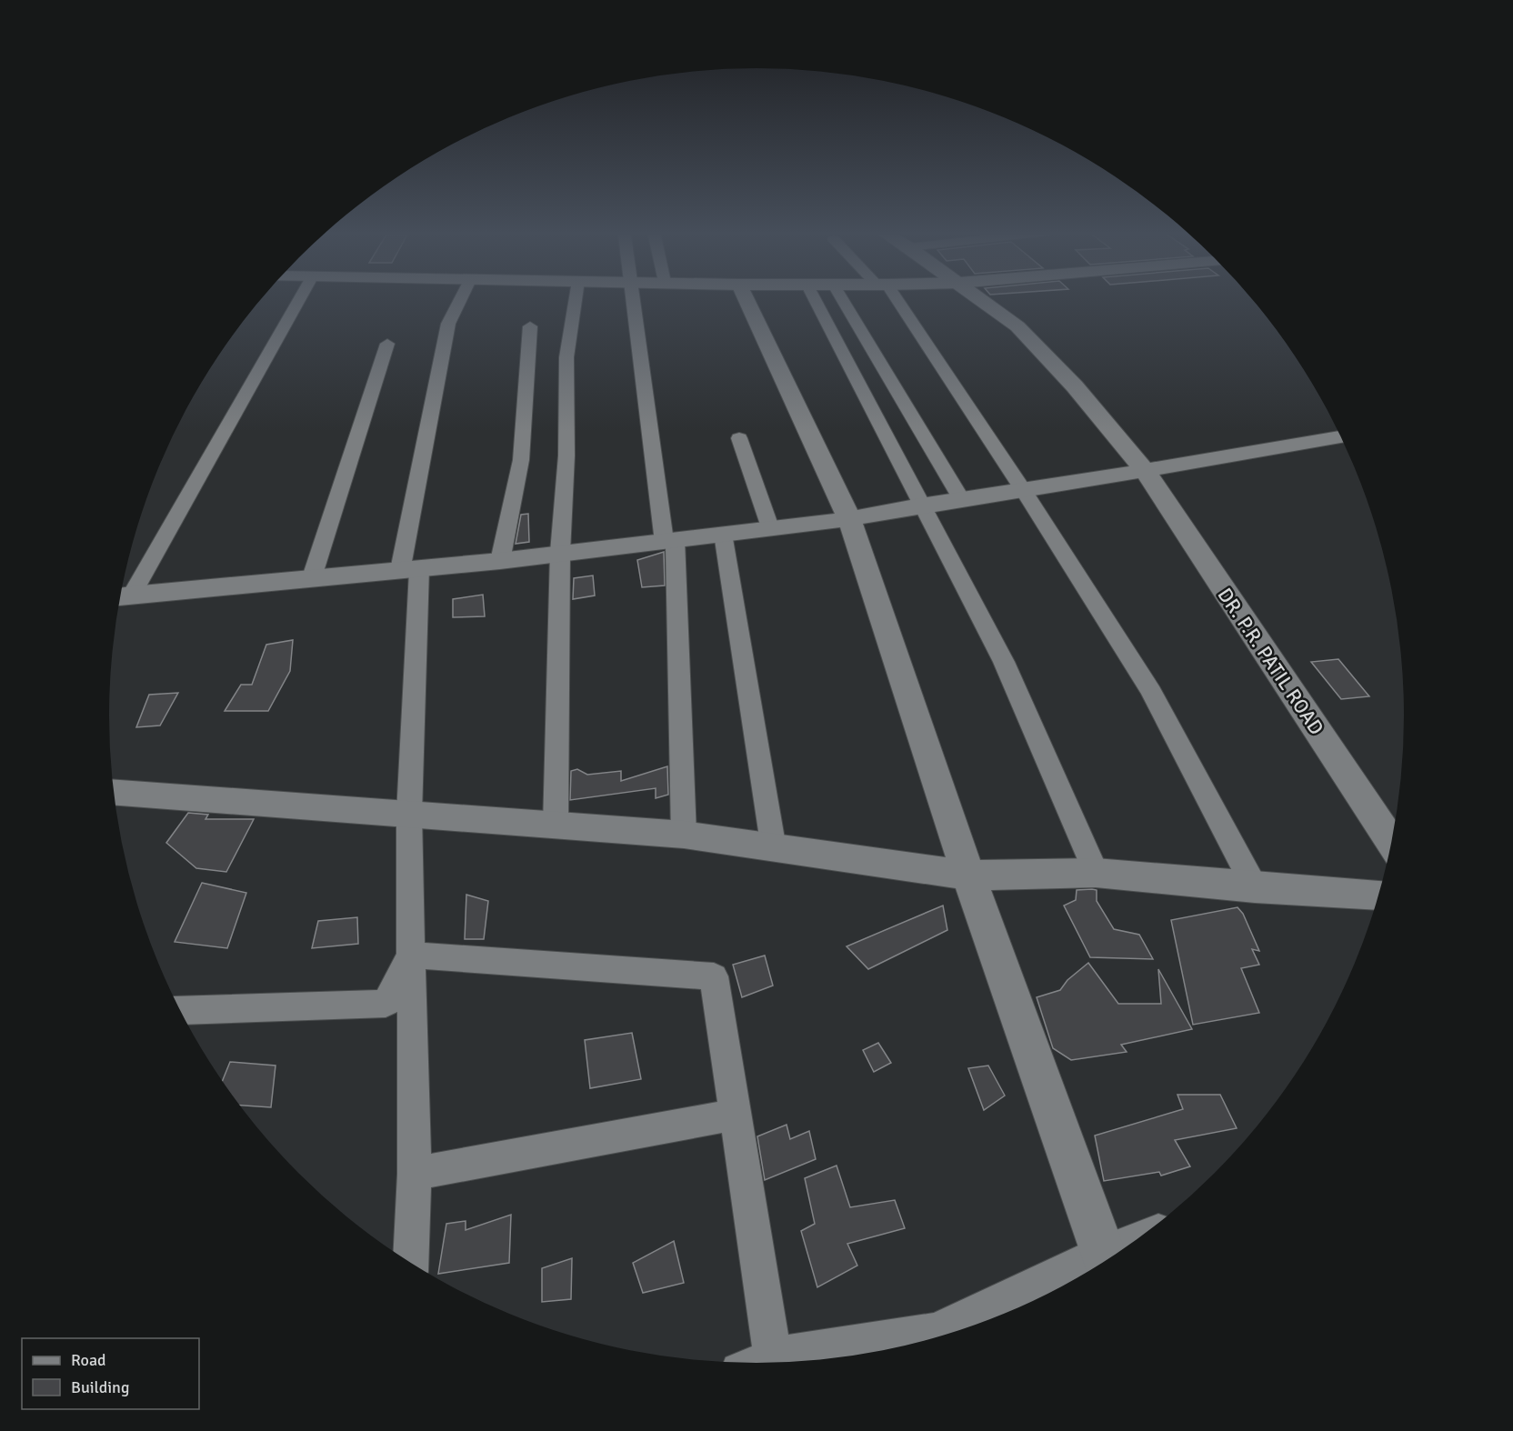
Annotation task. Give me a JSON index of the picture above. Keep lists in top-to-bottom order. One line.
{"streets":{"street":["DR. P.R. PATIL ROAD"]},"legend":["Road","Building"]}
